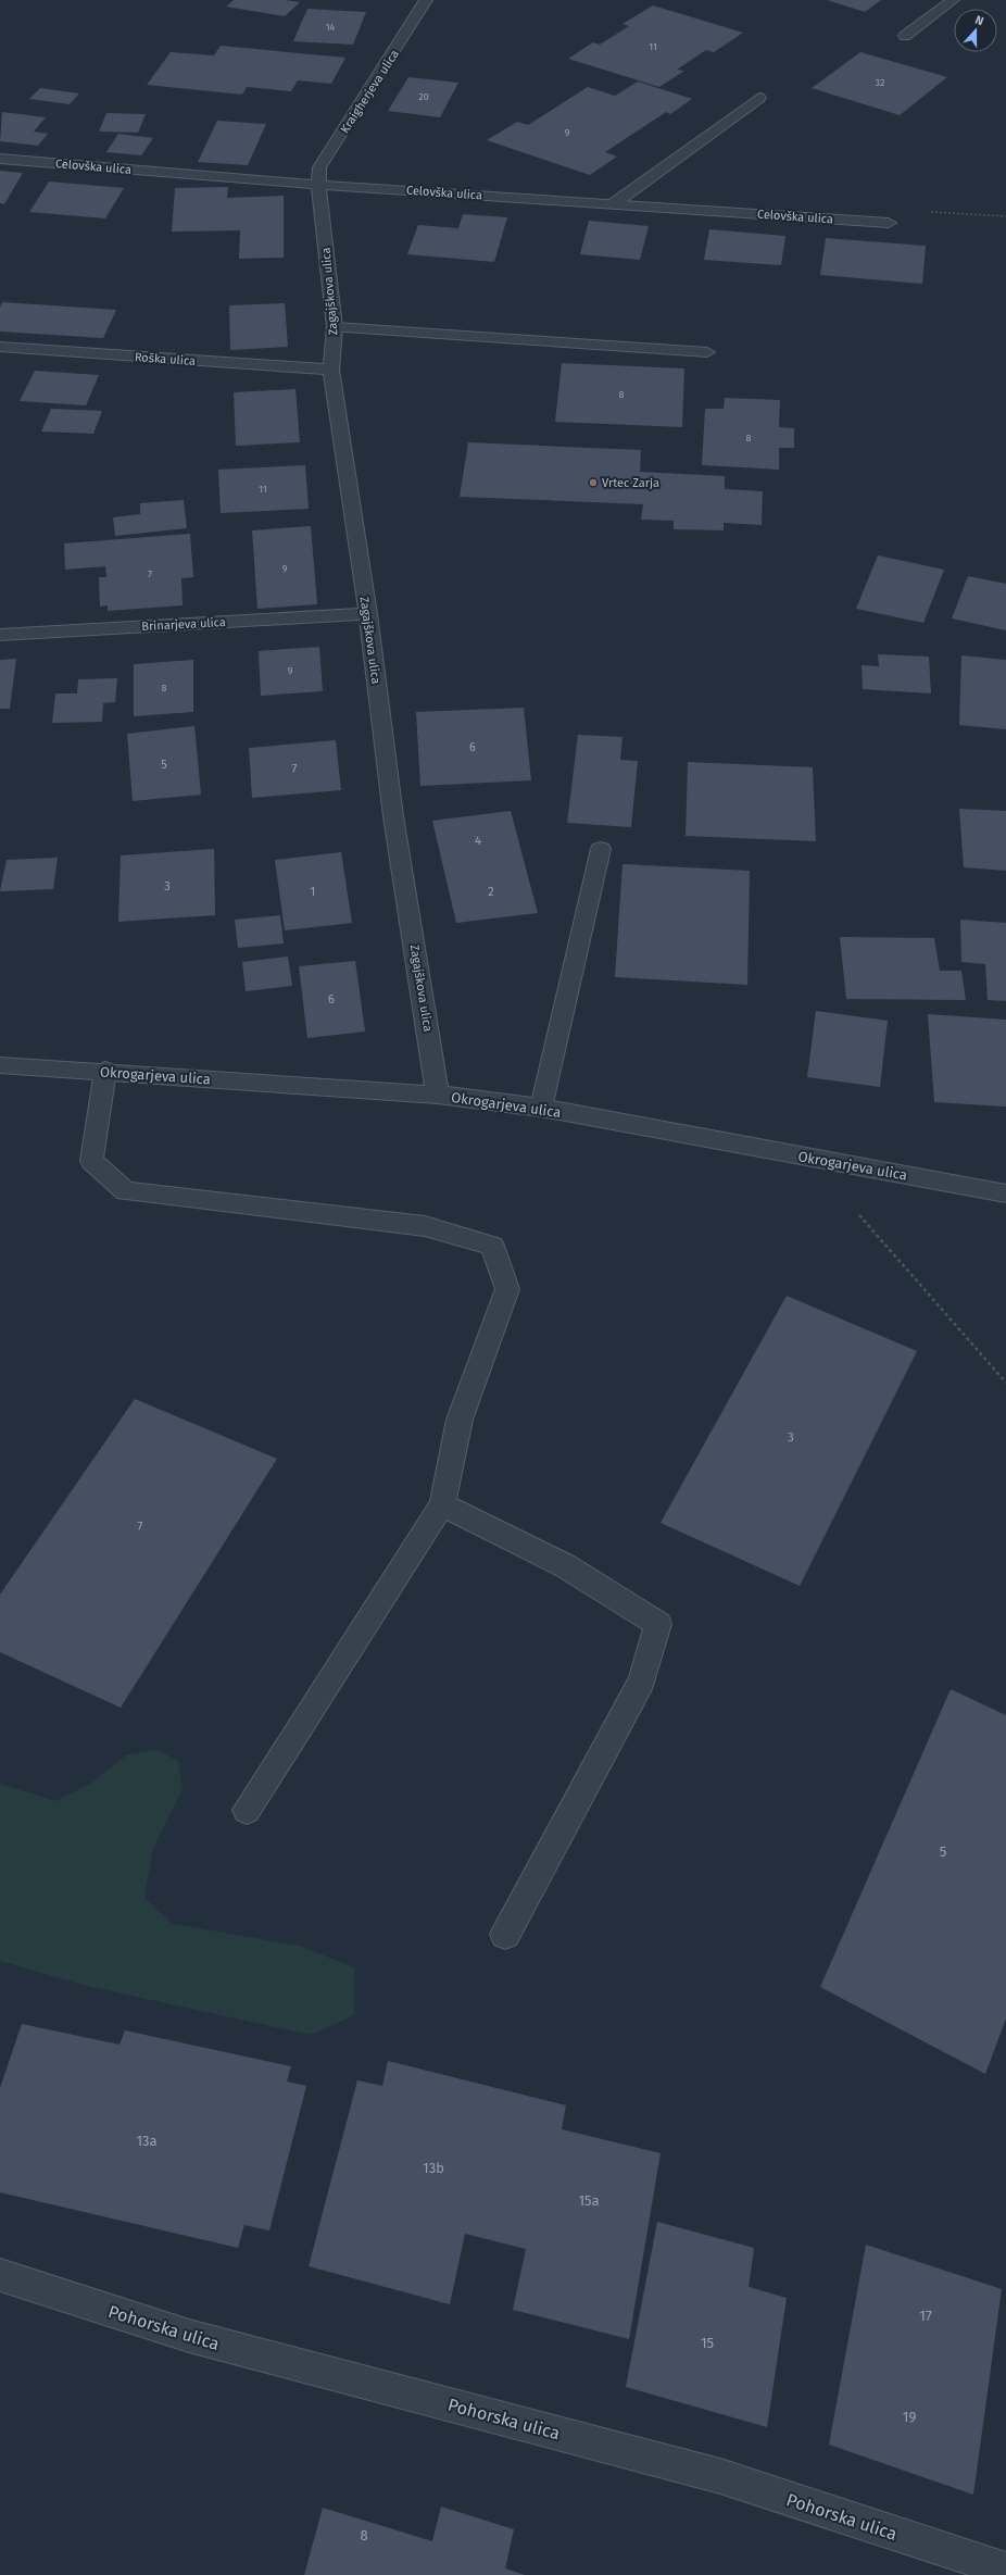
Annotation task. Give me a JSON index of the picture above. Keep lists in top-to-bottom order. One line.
{"streets":{"street":["Kraigherjeva ulica","Celovška ulica","Zagajškova ulica","Roška ulica","Brinarjeva ulica","Okrogarjeva ulica","Pohorska ulica"]},"crossings":[["Kraigherjeva ulica","Celovška ulica"],["Kraigherjeva ulica","Zagajškova ulica"],["Celovška ulica","Zagajškova ulica"],["Zagajškova ulica","Roška ulica"],["Zagajškova ulica","Brinarjeva ulica"],["Zagajškova ulica","Okrogarjeva ulica"]],"places":["Vrtec Zarja"],"house_numbers":["14","11","32","20","9","8","8","11","9","7","9","8","6","5","7","4","3","1","2","6","3","7","5","13a","13b","15a","17","15","19","8"],"north":"top"}
